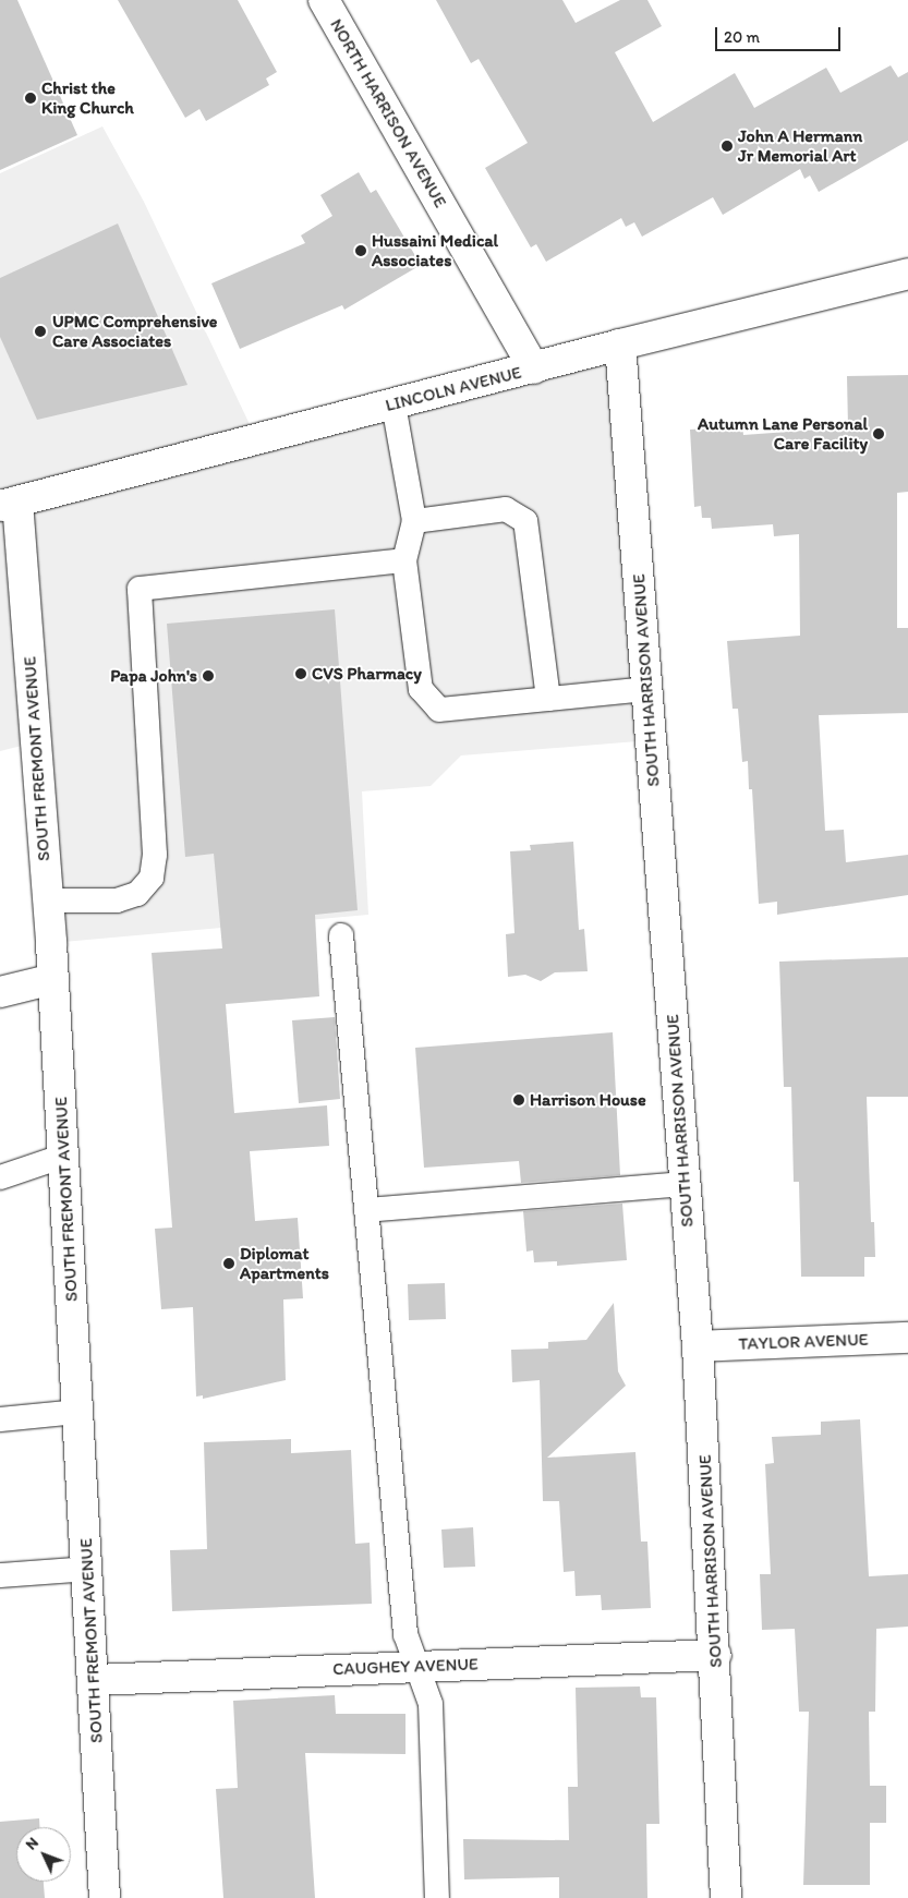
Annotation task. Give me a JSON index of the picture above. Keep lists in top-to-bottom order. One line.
{"streets":{"street":["NORTH HARRISON AVENUE","LINCOLN AVENUE","SOUTH HARRISON AVENUE","SOUTH FREMONT AVENUE","TAYLOR AVENUE","CAUGHEY AVENUE"]},"crossings":[["NORTH HARRISON AVENUE","LINCOLN AVENUE"],["LINCOLN AVENUE","SOUTH HARRISON AVENUE"],["LINCOLN AVENUE","SOUTH FREMONT AVENUE"],["SOUTH HARRISON AVENUE","TAYLOR AVENUE"],["SOUTH HARRISON AVENUE","CAUGHEY AVENUE"],["SOUTH FREMONT AVENUE","CAUGHEY AVENUE"]],"places":["Christ the King Church","John A Hermann Jr Memorial Art","Hussaini Medical Associates","UPMC Comprehensive Care Associates","Autumn Lane Personal Care Facility","CVS Pharmacy","Papa John's","Harrison House","Diplomat Apartments"],"scale_bar":"20 m","north":"top left"}
